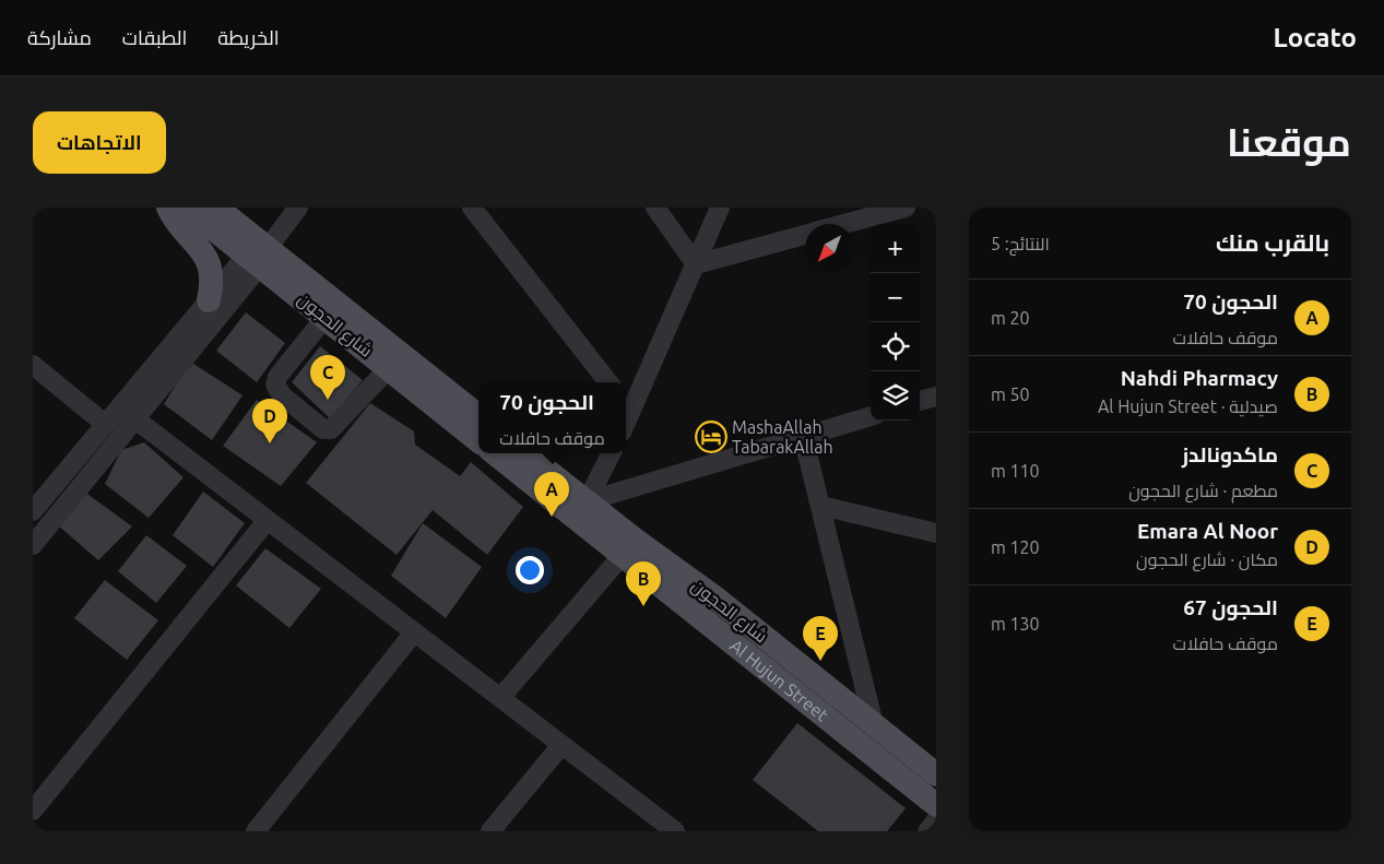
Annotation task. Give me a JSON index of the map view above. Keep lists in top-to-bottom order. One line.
{"streets":{"main road":["شارع الحجون","Al Hujun Street"]},"places":{"hotel":["MashaAllah TabarakAllah"]},"north":"bottom left","page":{"header":"Locato","nav":["الخريطة","الطبقات","مشاركة"],"title":"موقعنا","buttons":"الاتجاهات","heading":["بالقرب منك","النتائج: 5"],"map_buttons":["+","−"],"list":[{"mark":"A","name":"الحجون 70","note":"موقف حافلات","value":"20 m"},{"mark":"B","name":"Nahdi Pharmacy","note":"صيدلية · Al Hujun Street","value":"50 m"},{"mark":"C","name":"ماكدونالدز","note":"مطعم · شارع الحجون","value":"110 m"},{"mark":"D","name":"Emara Al Noor","note":"مكان · شارع الحجون","value":"120 m"},{"mark":"E","name":"الحجون 67","note":"موقف حافلات","value":"130 m"}],"pins":["C","D","A","B","E"],"popup":["الحجون 70","موقف حافلات"]}}
